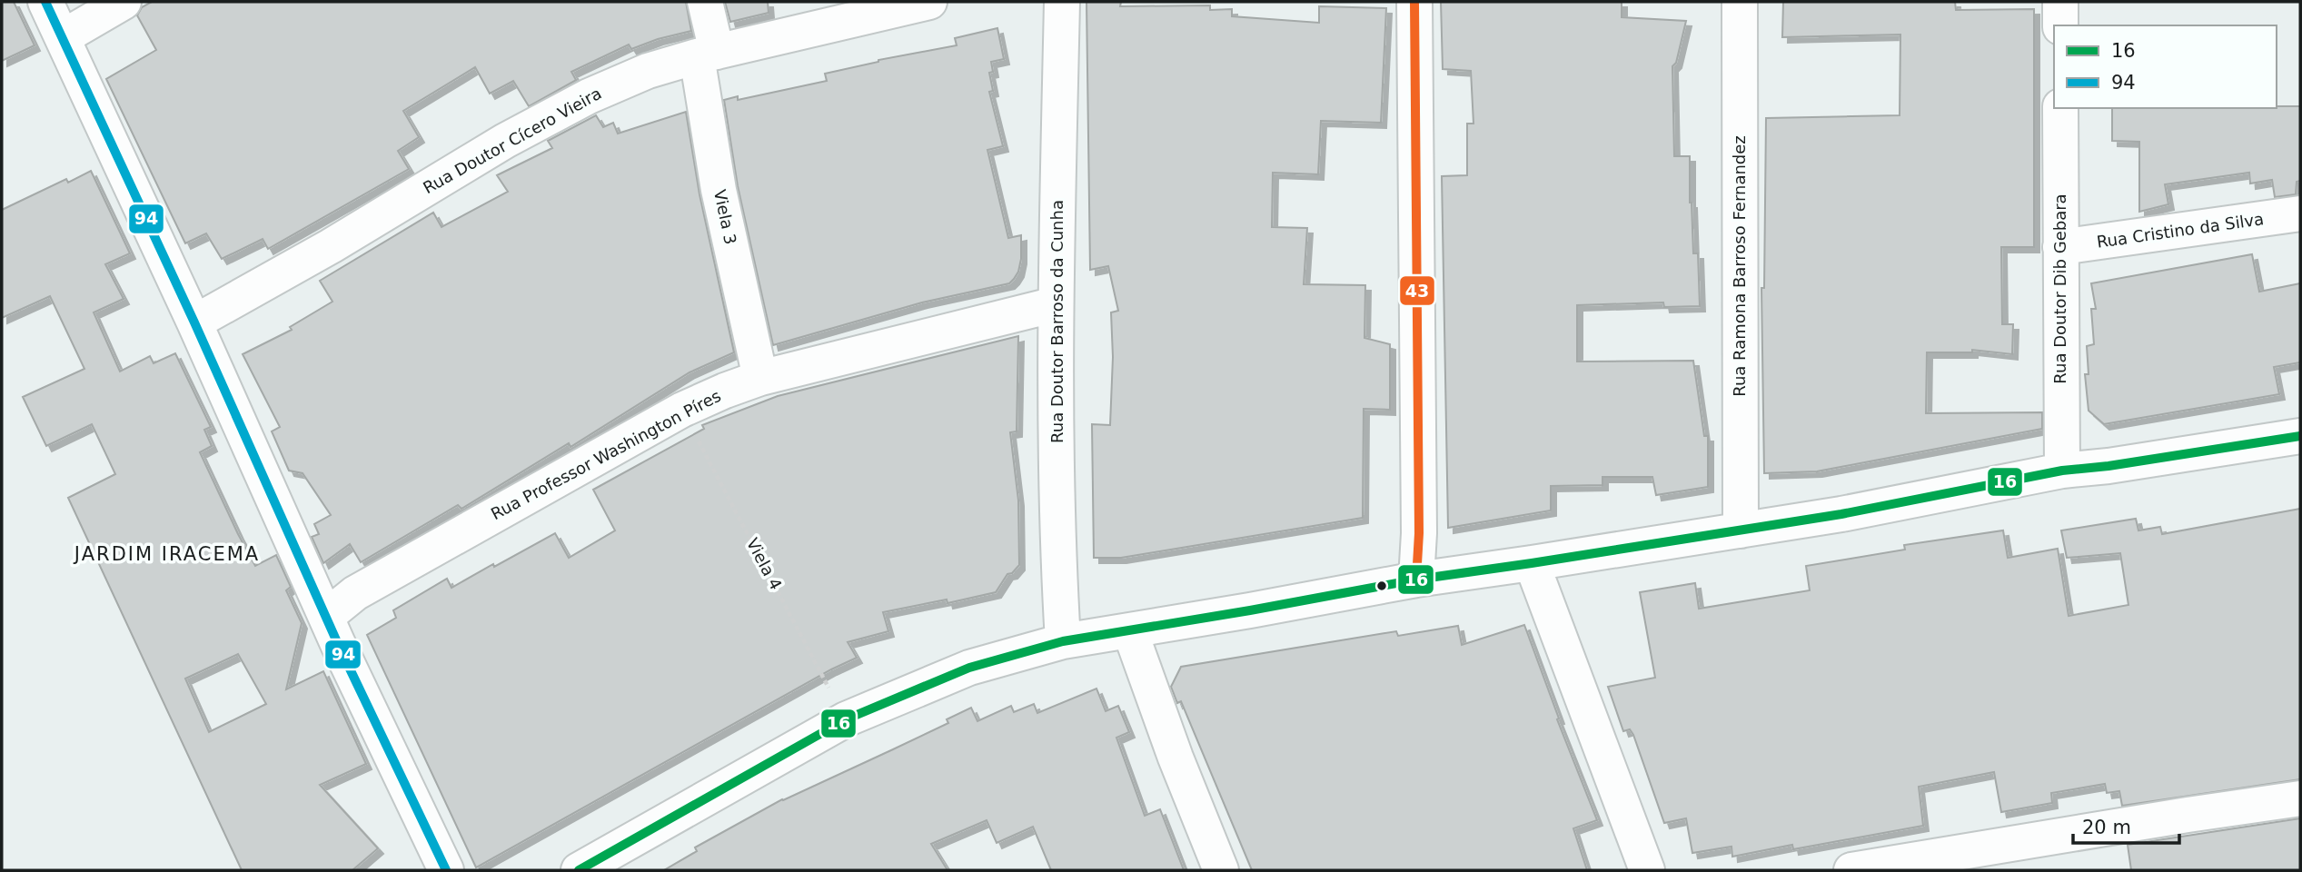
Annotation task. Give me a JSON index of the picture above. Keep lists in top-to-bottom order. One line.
{"streets":{"street":["Rua Doutor Cícero Vieira","Viela 3","Rua Cristino da Silva","Rua Ramona Barroso Fernandez","Rua Doutor Dib Gebara","Rua Doutor Barroso da Cunha","Rua Professor Washington Píres"],"path":["Viela 4"]},"crossings":[["Rua Doutor Cícero Vieira","Viela 3"],["Viela 3","Rua Professor Washington Píres"],["Rua Cristino da Silva","Rua Doutor Dib Gebara"],["Rua Doutor Barroso da Cunha","Rua Professor Washington Píres"],["Rua Professor Washington Píres","Viela 4"]],"districts":["JARDIM IRACEMA"],"lines":["transit line 94","transit line 43","transit line 16"],"legend":["16","94"],"scale_bar":"20 m"}
